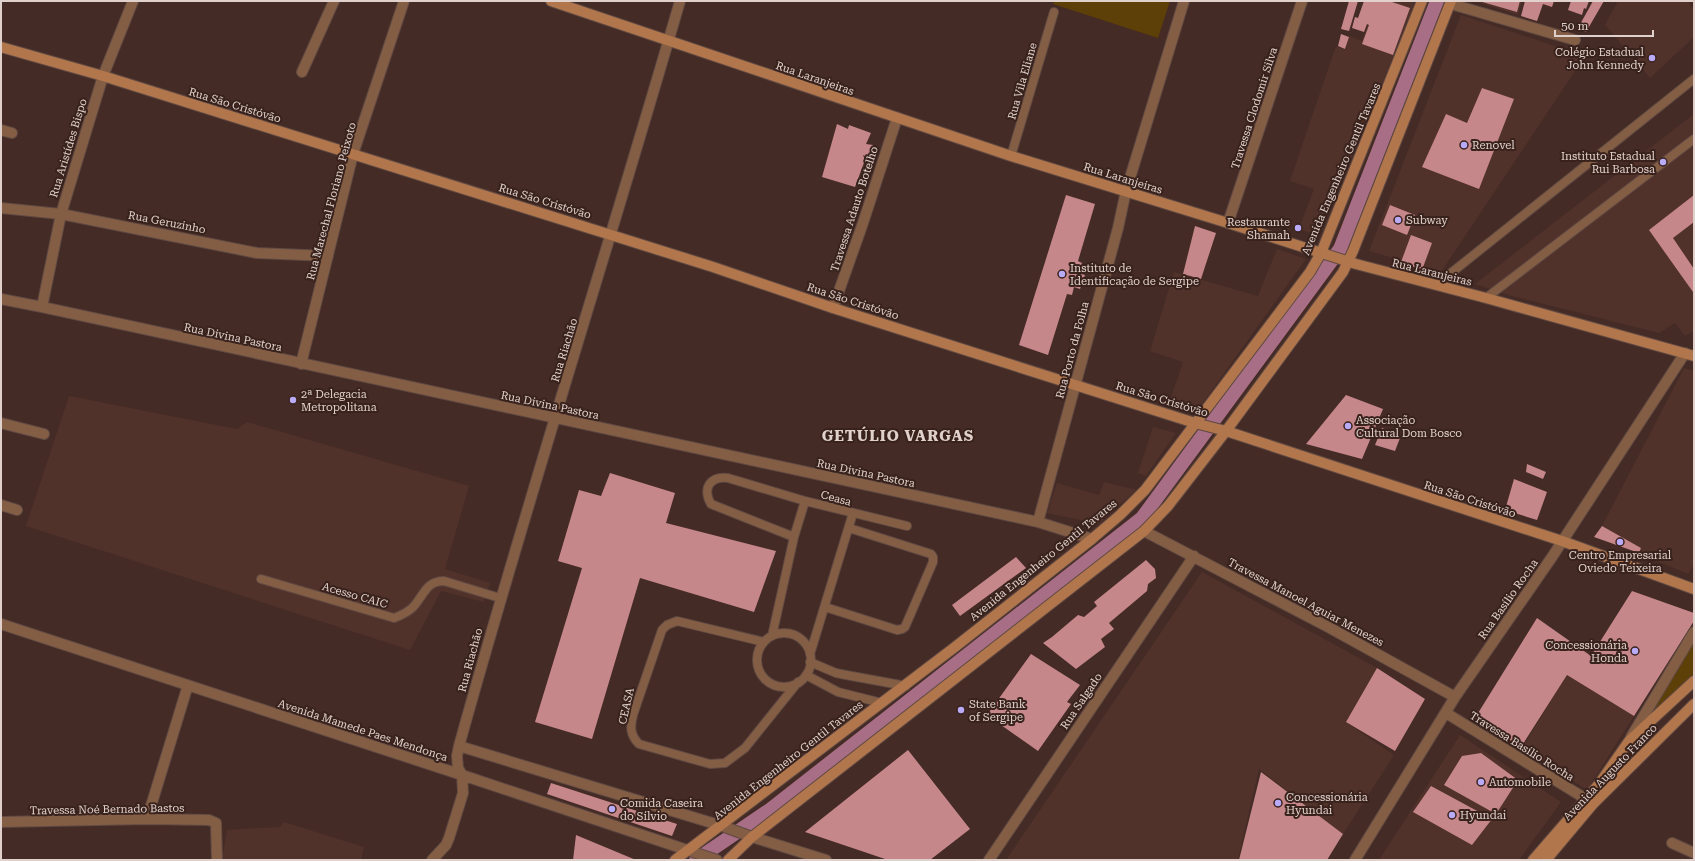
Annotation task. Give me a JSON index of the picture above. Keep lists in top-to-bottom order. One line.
{"streets":{"main road":["Rua Laranjeiras","Rua São Cristóvão","Avenida Engenheiro Gentil Tavares","Avenida Augusto Franco"],"street":["Travessa Clodomir Silva","Rua Aristídes Bispo","Rua Marechal Floriano Peixoto","Travessa Adauto Botelho","Rua Geruzinho","Rua Divina Pastora","Rua Riachão","Rua Porto da Folha","Rua Basílio Rocha","Travessa Manoel Aguiar Menezes","Rua Salgado","Avenida Mamede Paes Mendonça","Travessa Basílio Rocha","Travessa Noé Bernado Bastos"],"lane":["Rua Vila Eliane","Ceasa","Acesso CAIC","CEASA"]},"crossings":[["Rua Laranjeiras","Rua Vila Eliane"],["Rua Laranjeiras","Travessa Clodomir Silva"],["Rua Laranjeiras","Avenida Engenheiro Gentil Tavares"],["Rua Laranjeiras","Travessa Adauto Botelho"],["Rua Laranjeiras","Rua Riachão"],["Rua Laranjeiras","Rua Porto da Folha"],["Rua Laranjeiras","Rua Basílio Rocha"],["Rua São Cristóvão","Rua Aristídes Bispo"],["Rua São Cristóvão","Avenida Engenheiro Gentil Tavares"],["Rua São Cristóvão","Rua Marechal Floriano Peixoto"],["Rua São Cristóvão","Travessa Adauto Botelho"],["Rua São Cristóvão","Rua Riachão"],["Rua São Cristóvão","Rua Porto da Folha"],["Rua São Cristóvão","Rua Basílio Rocha"],["Rua Aristídes Bispo","Rua Geruzinho"],["Rua Aristídes Bispo","Rua Divina Pastora"],["Avenida Engenheiro Gentil Tavares","Rua Divina Pastora"],["Avenida Engenheiro Gentil Tavares","Avenida Mamede Paes Mendonça"],["Rua Marechal Floriano Peixoto","Rua Geruzinho"],["Rua Marechal Floriano Peixoto","Rua Divina Pastora"],["Rua Divina Pastora","Rua Riachão"],["Rua Divina Pastora","Rua Porto da Folha"],["Rua Riachão","Acesso CAIC"],["Rua Riachão","Avenida Mamede Paes Mendonça"],["Ceasa","CEASA"],["Rua Basílio Rocha","Travessa Manoel Aguiar Menezes"],["Rua Basílio Rocha","Travessa Basílio Rocha"],["Travessa Manoel Aguiar Menezes","Rua Salgado"],["Travessa Basílio Rocha","Avenida Augusto Franco"]],"districts":["GETÚLIO VARGAS"],"places":["Colégio Estadual John Kennedy","Renovel","Instituto Estadual Rui Barbosa","Subway","Restaurante Shamah","Instituto de Identificação de Sergipe","2ª Delegacia Metropolitana","Associação Cultural Dom Bosco","Centro Empresarial Oviedo Teixeira","Concessionária Honda","State Bank of Sergipe","Automobile","Concessionária Hyundai","Comida Caseira do Sílvio","Hyundai"],"scale_bar":"50 m"}
